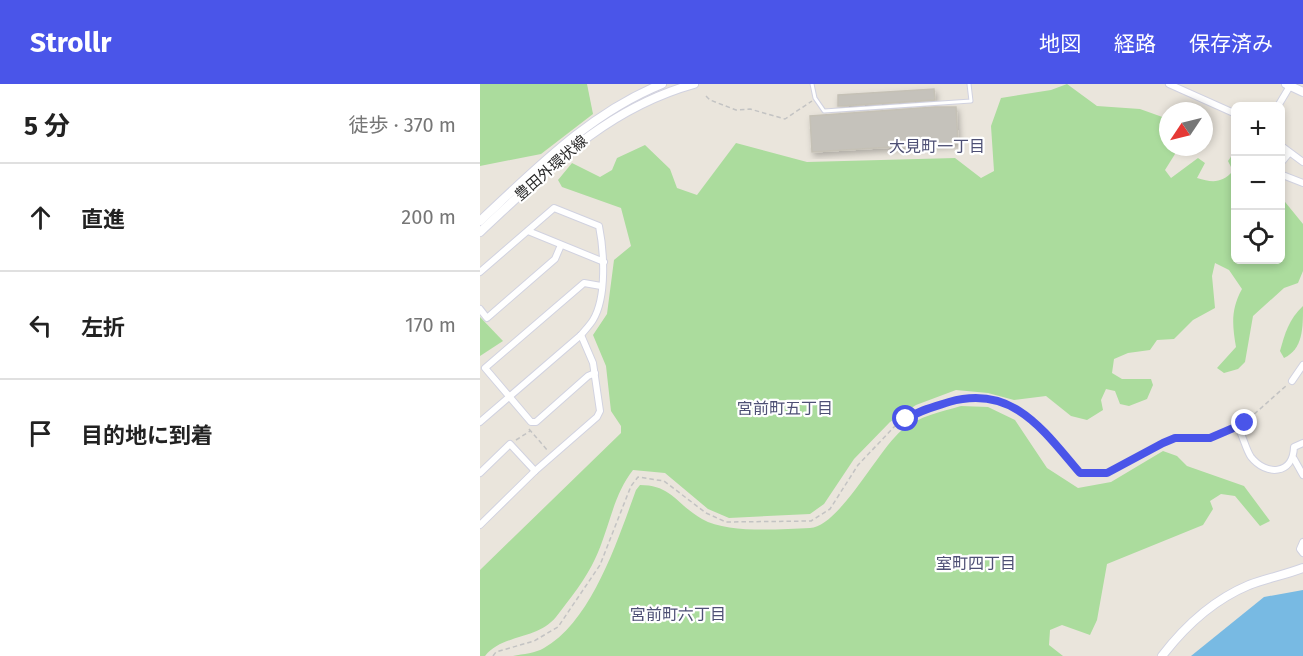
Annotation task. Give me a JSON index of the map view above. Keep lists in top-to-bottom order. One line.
{"streets":{"street":["豊田外環状線"]},"districts":["大見町一丁目","宮前町五丁目","室町四丁目","宮前町六丁目"],"north":"bottom left","page":{"header":"Strollr","nav":["地図","経路","保存済み"],"heading":["5 分","徒歩 · 370 m"],"map_buttons":["+","−"],"list":[["直進","200 m"],["左折","170 m"],"目的地に到着"]}}
